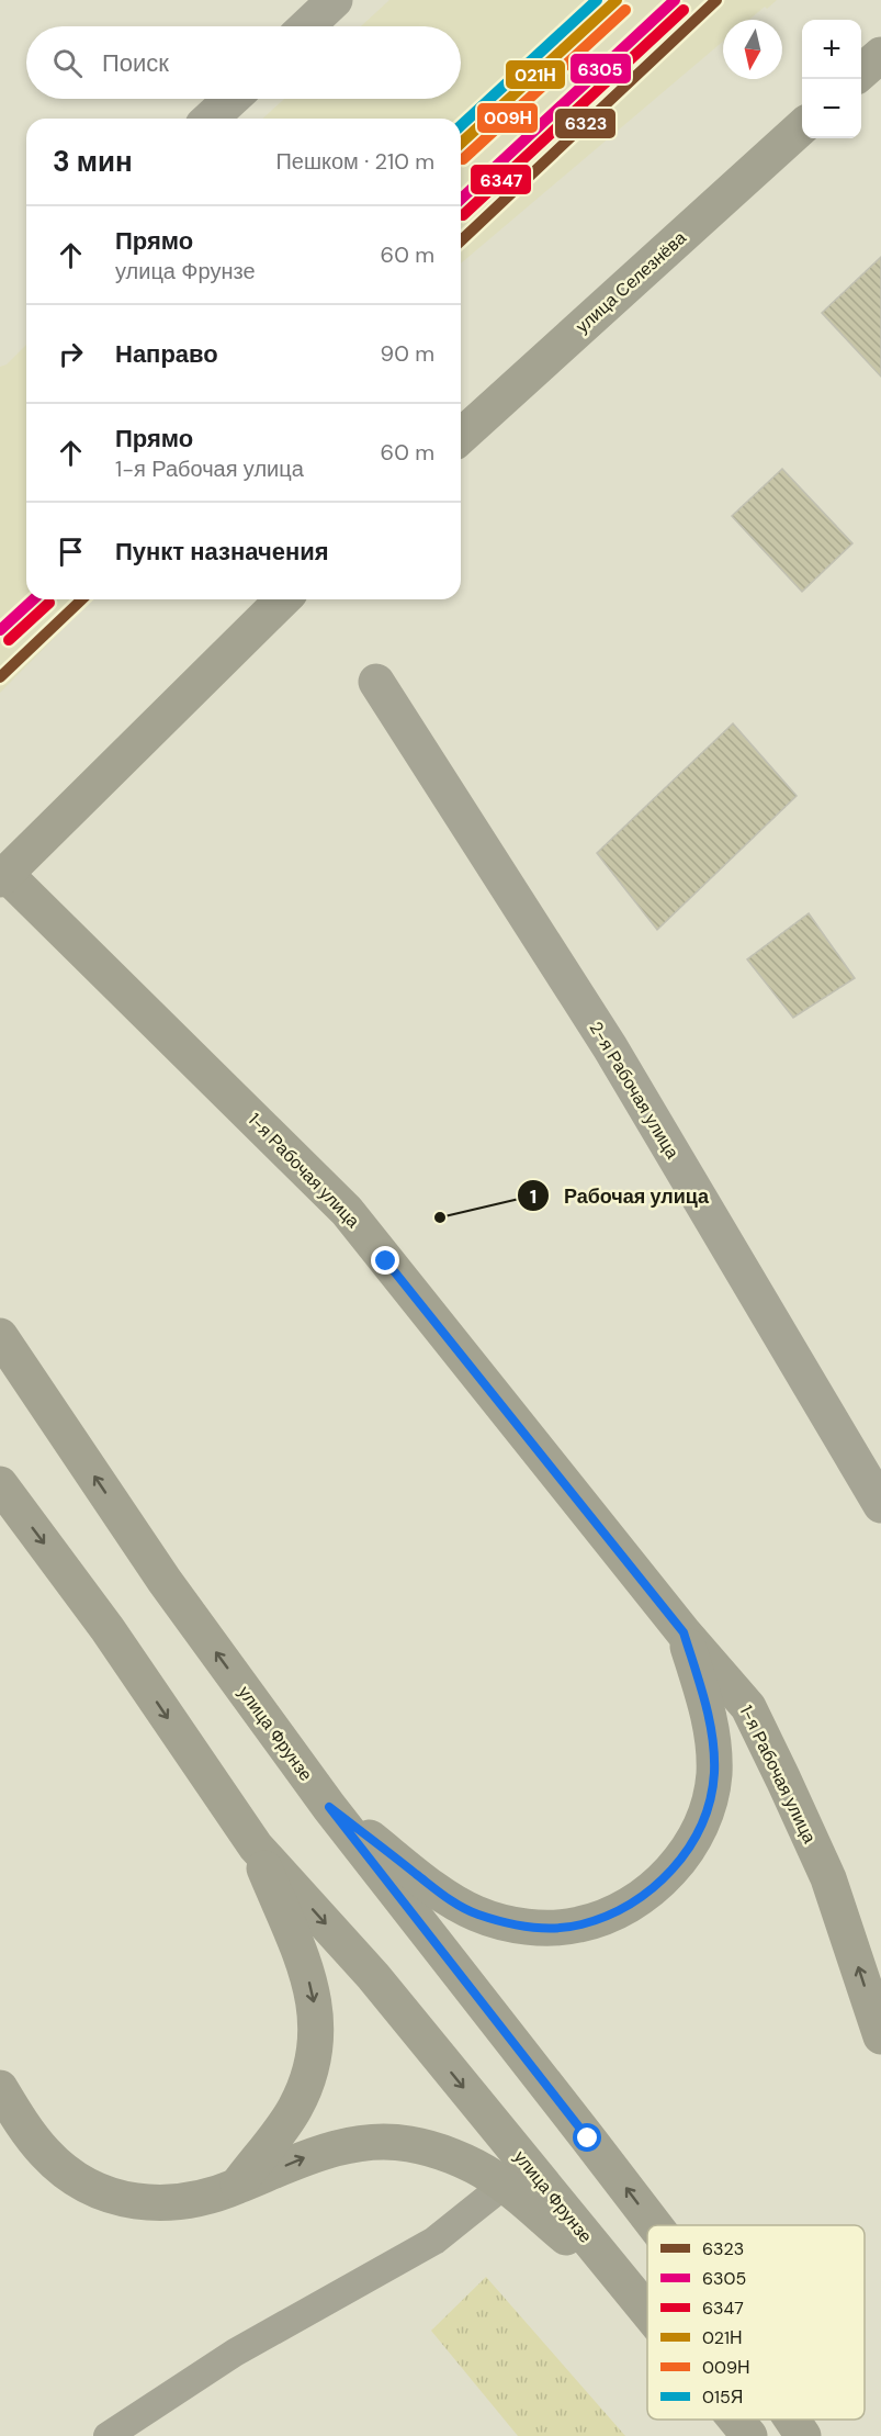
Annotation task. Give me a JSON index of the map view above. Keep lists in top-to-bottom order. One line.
{"streets":{"main road":["улица Селезнёва","1-я Рабочая улица","улица Фрунзе"],"street":["2-я Рабочая улица"]},"places":["Рабочая улица"],"lines":["transit line 6323","transit line 6305","transit line 021Н","transit line 015Я","transit line 6347","transit line 009Н"],"legend":["6323","6305","6347","021Н","009Н","015Я"],"north":"bottom","page":{"map_buttons":["+","−"],"search":"Поиск","heading":["3 мин","Пешком · 210 m"],"list":[["Прямо","улица Фрунзе","60 m"],["Направо","90 m"],["Прямо","1-я Рабочая улица","60 m"],"Пункт назначения"]}}
